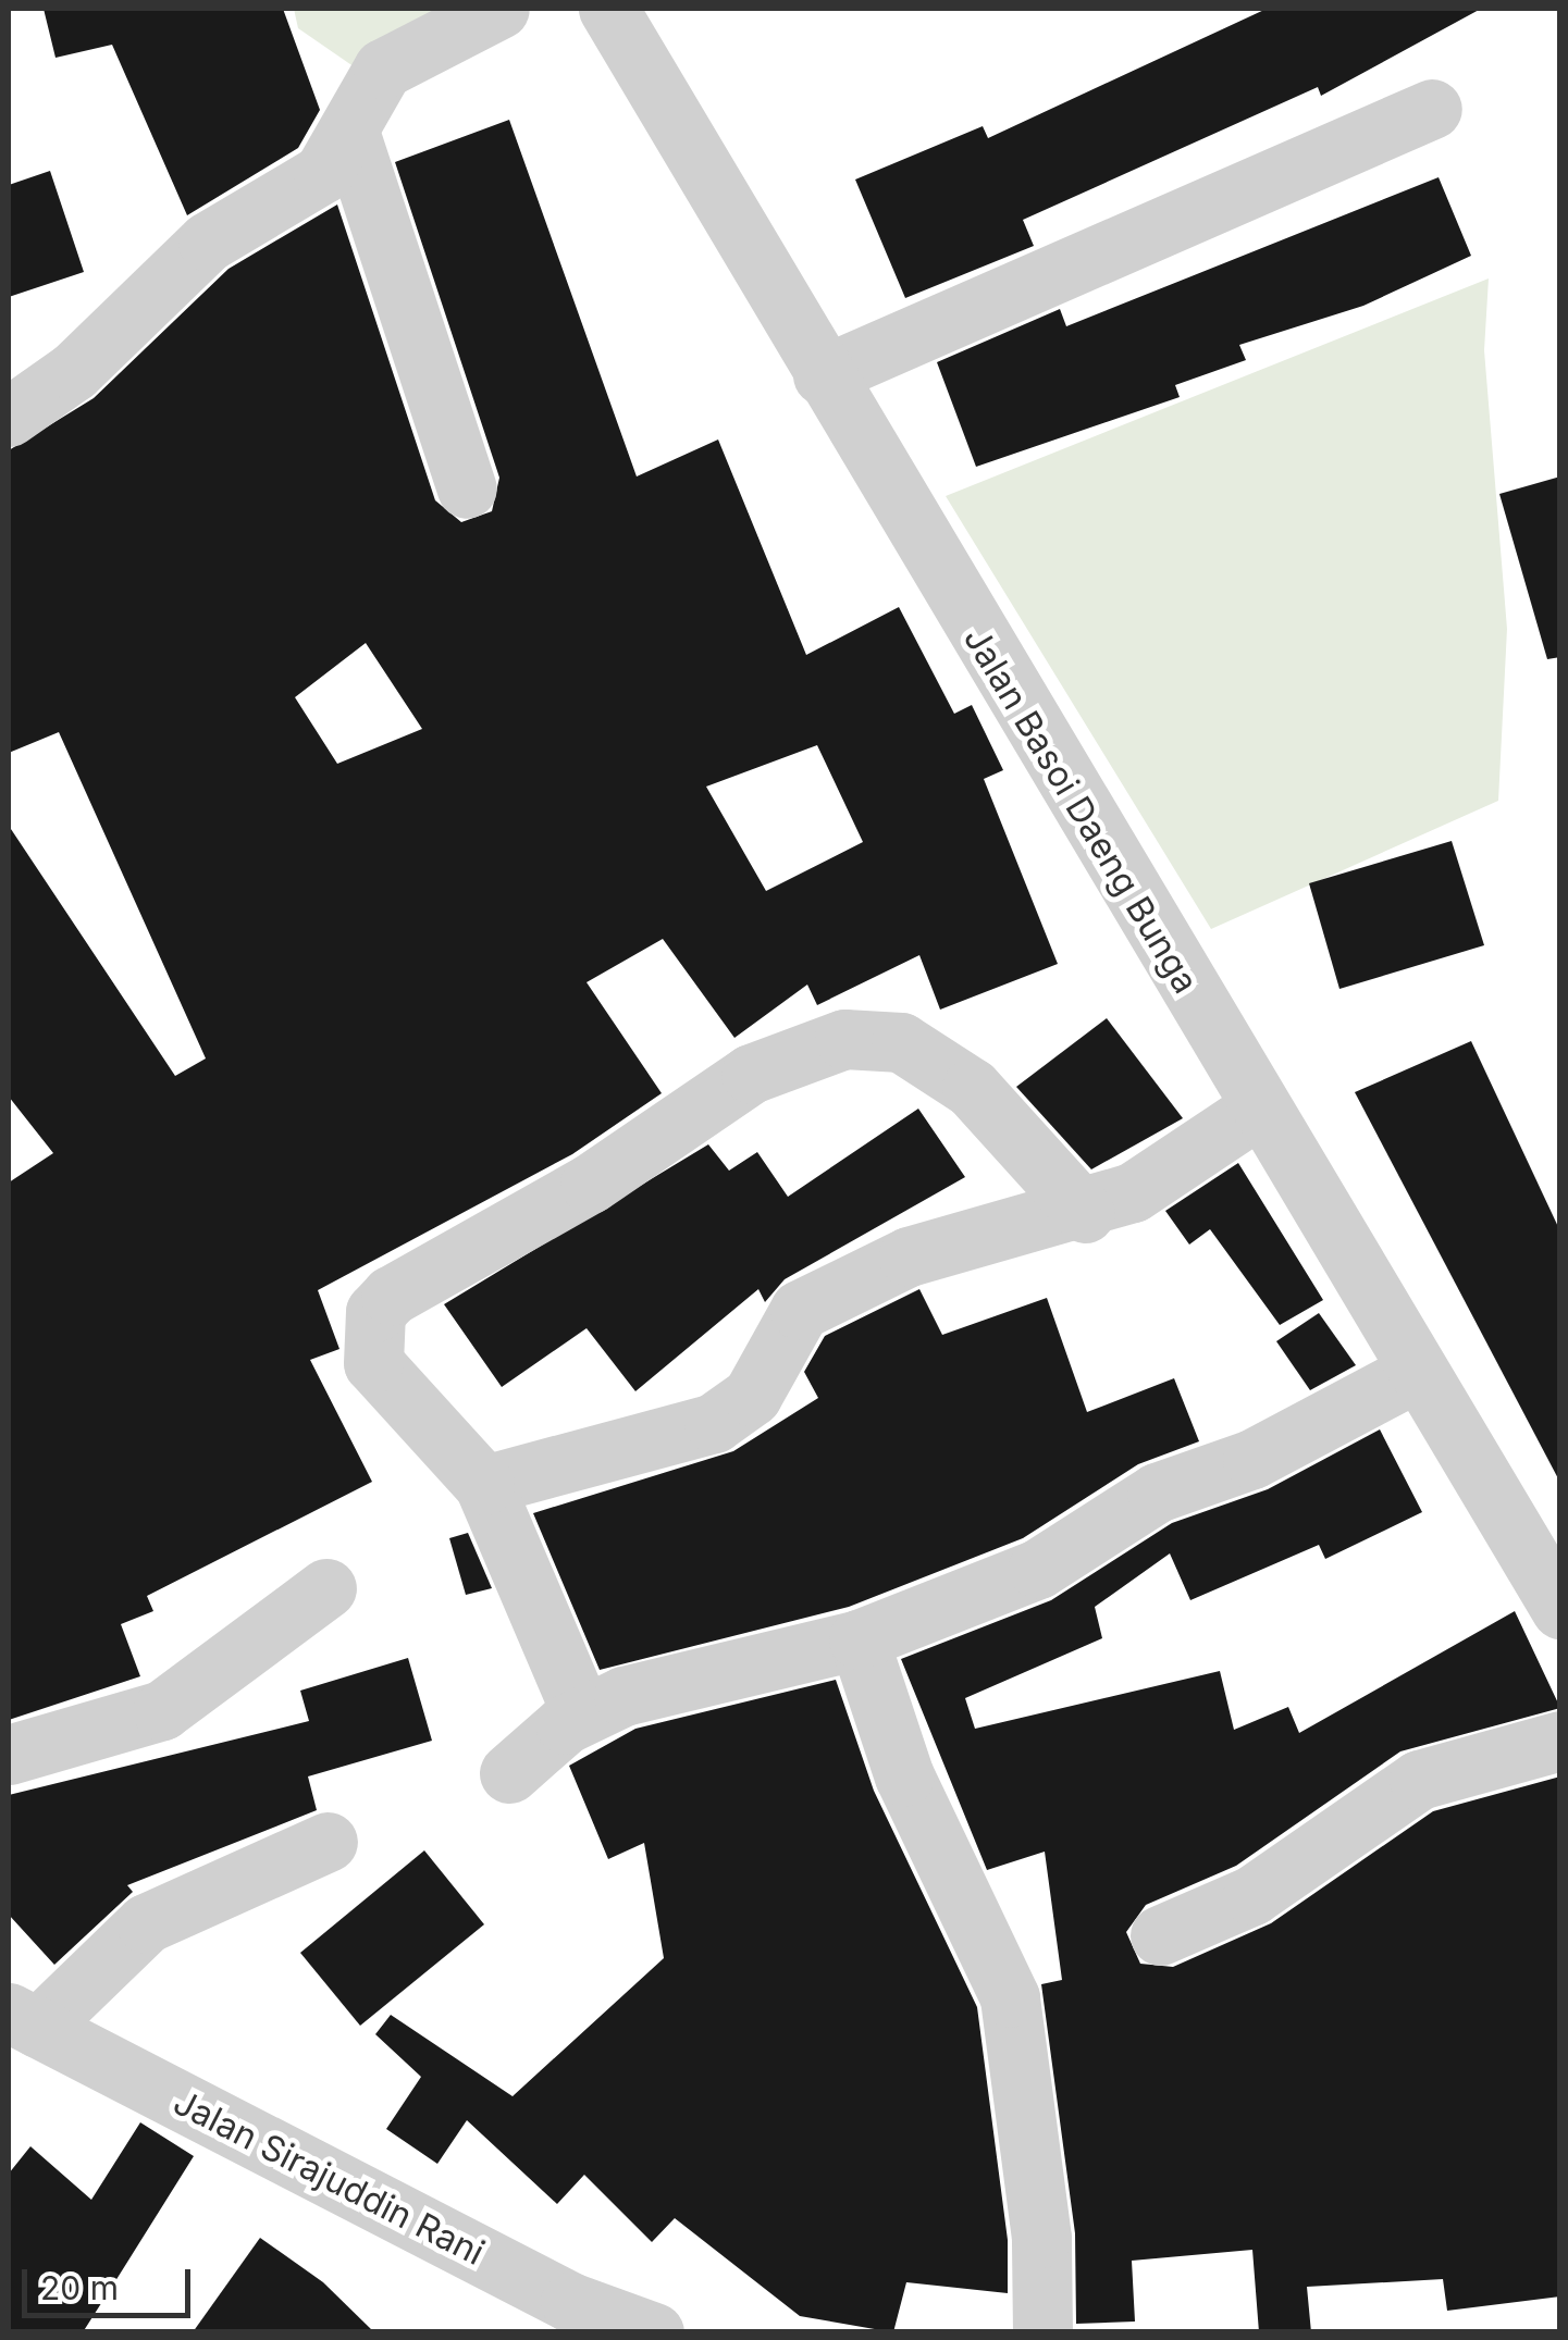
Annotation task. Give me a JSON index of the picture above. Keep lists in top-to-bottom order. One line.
{"streets":{"street":["Jalan Basoi Daeng Bunga","Jalan Sirajuddin Rani"]},"scale_bar":"20 m"}
